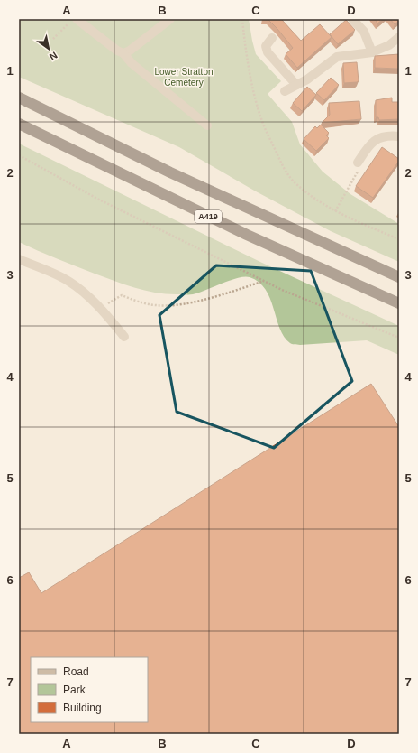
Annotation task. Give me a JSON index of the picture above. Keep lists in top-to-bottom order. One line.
{"streets":{"highway":["A419"]},"parks":["Lower Stratton Cemetery"],"legend":["Road","Park","Building"],"north":"bottom right","grid":{"columns":["A","B","C","D"],"rows":["1","2","3","4","5","6","7"]}}
